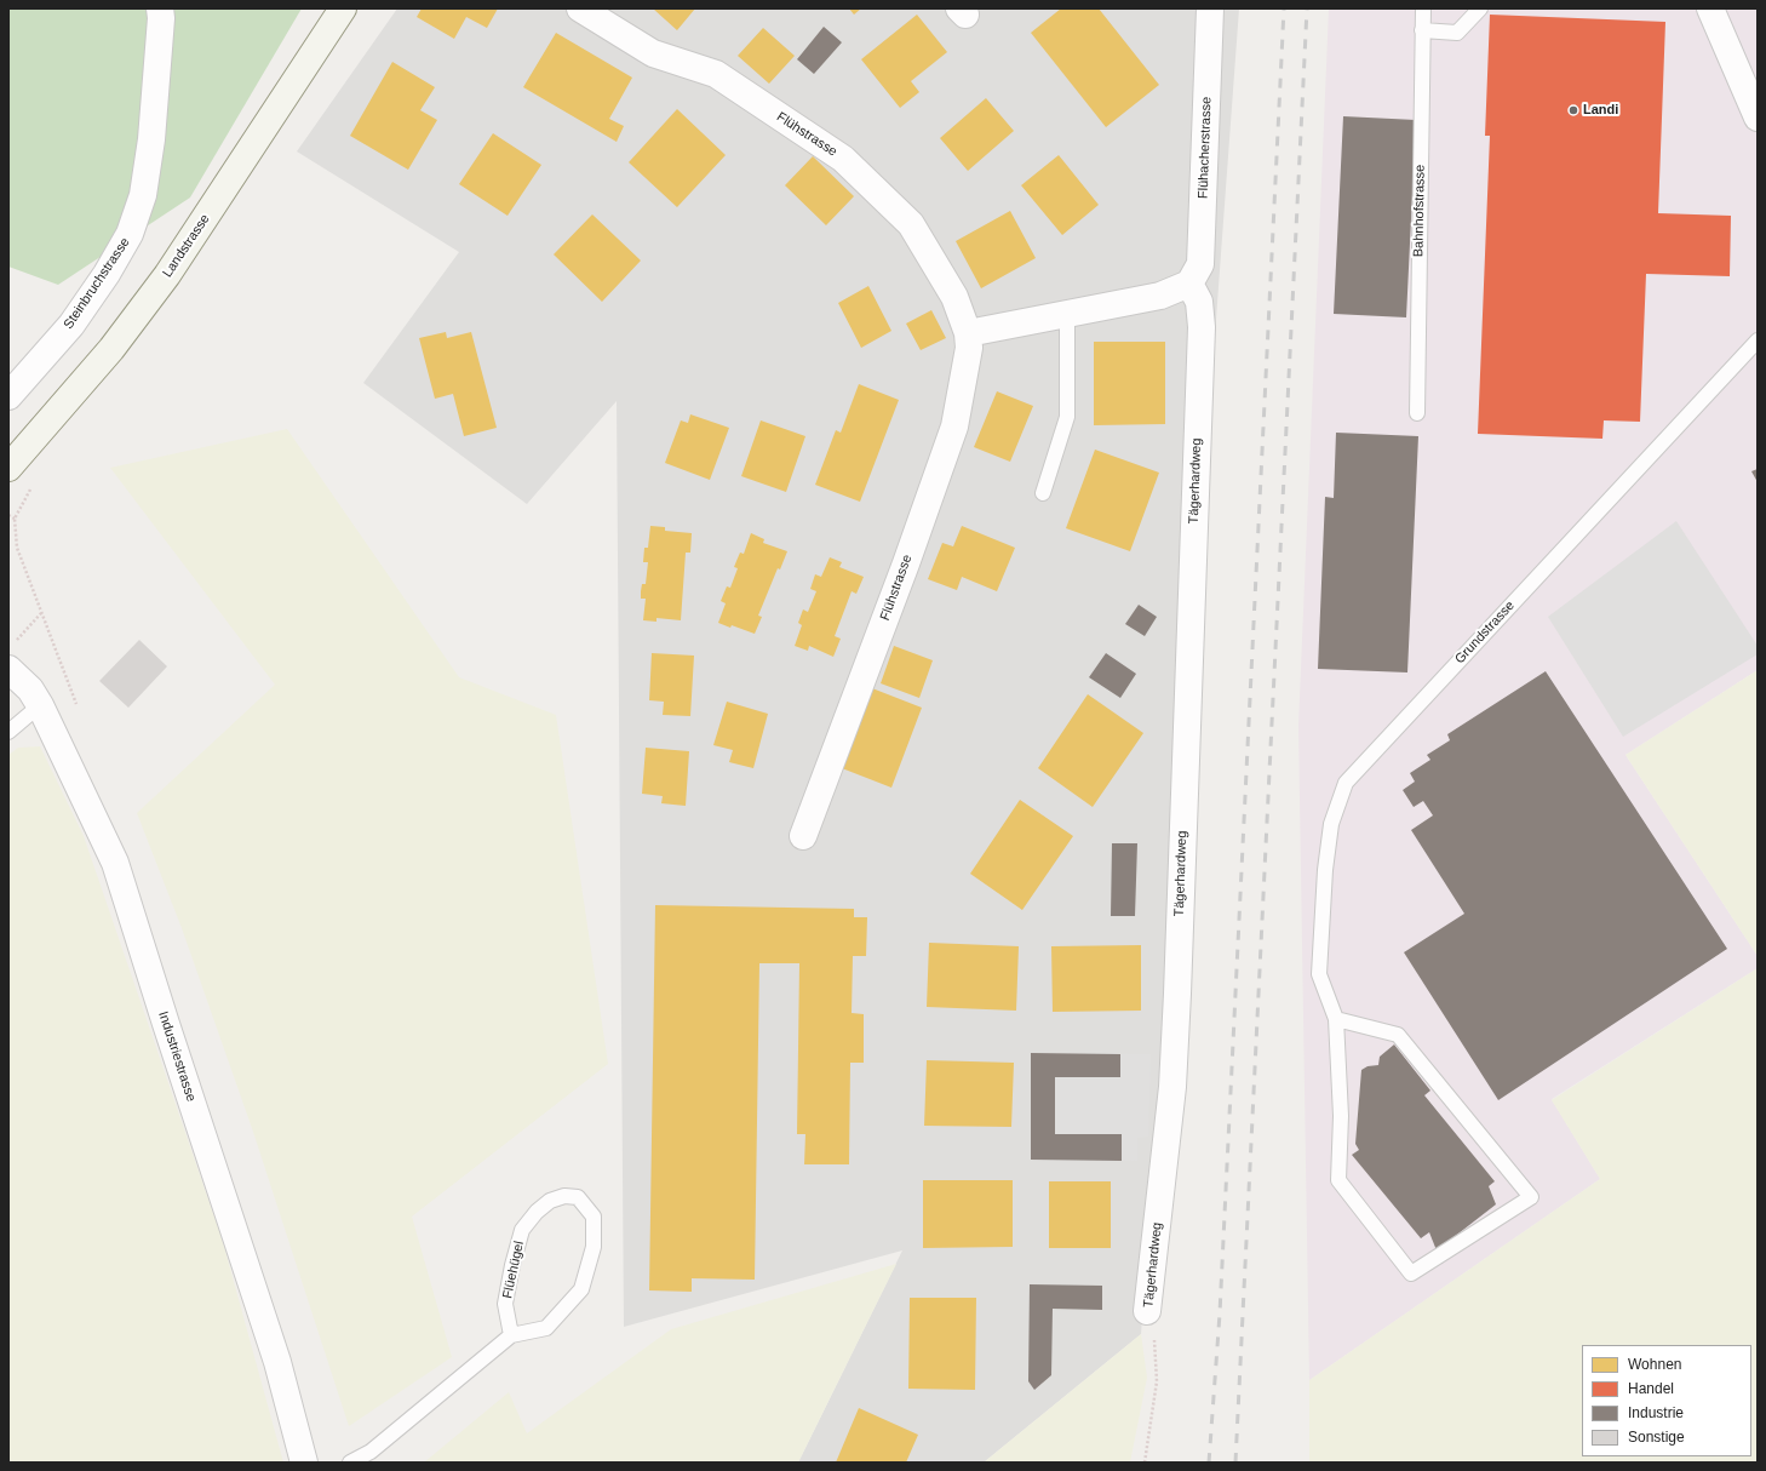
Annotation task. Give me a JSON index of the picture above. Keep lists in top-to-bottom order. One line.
{"streets":{"main road":["Landstrasse"],"street":["Flühstrasse","Flühacherstrasse","Steinbruchstrasse","Tägerhardweg","Industriestrasse"],"lane":["Bahnhofstrasse","Grundstrasse","Flüehügel"]},"crossings":[["Flühacherstrasse","Tägerhardweg"]],"places":["Landi"],"legend":["Wohnen","Handel","Industrie","Sonstige"]}
